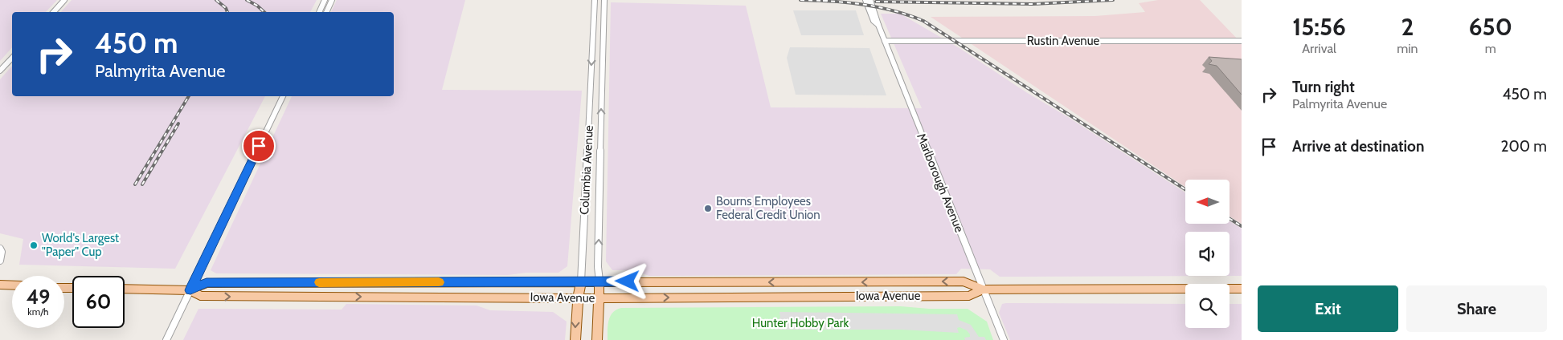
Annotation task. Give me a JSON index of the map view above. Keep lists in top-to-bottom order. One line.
{"streets":{"main road":["Columbia Avenue","Iowa Avenue"],"street":["Rustin Avenue","Marlborough Avenue"]},"crossings":[["Rustin Avenue","Marlborough Avenue"],["Columbia Avenue","Iowa Avenue"],["Marlborough Avenue","Iowa Avenue"]],"parks":["Hunter Hobby Park"],"places":["Bourns Employees Federal Credit Union","World's Largest \"Paper\" Cup"],"north":"left","page":{"eta":["15:56","Arrival","2","min","650","m"],"turn":["450 m","Palmyrita Avenue"],"list":[{"name":"Turn right","note":"Palmyrita Avenue","value":"450 m"},{"name":"Arrive at destination","value":"200 m"}],"speed":"49 km/h","limit":"60","buttons":["Exit","Share"]}}
